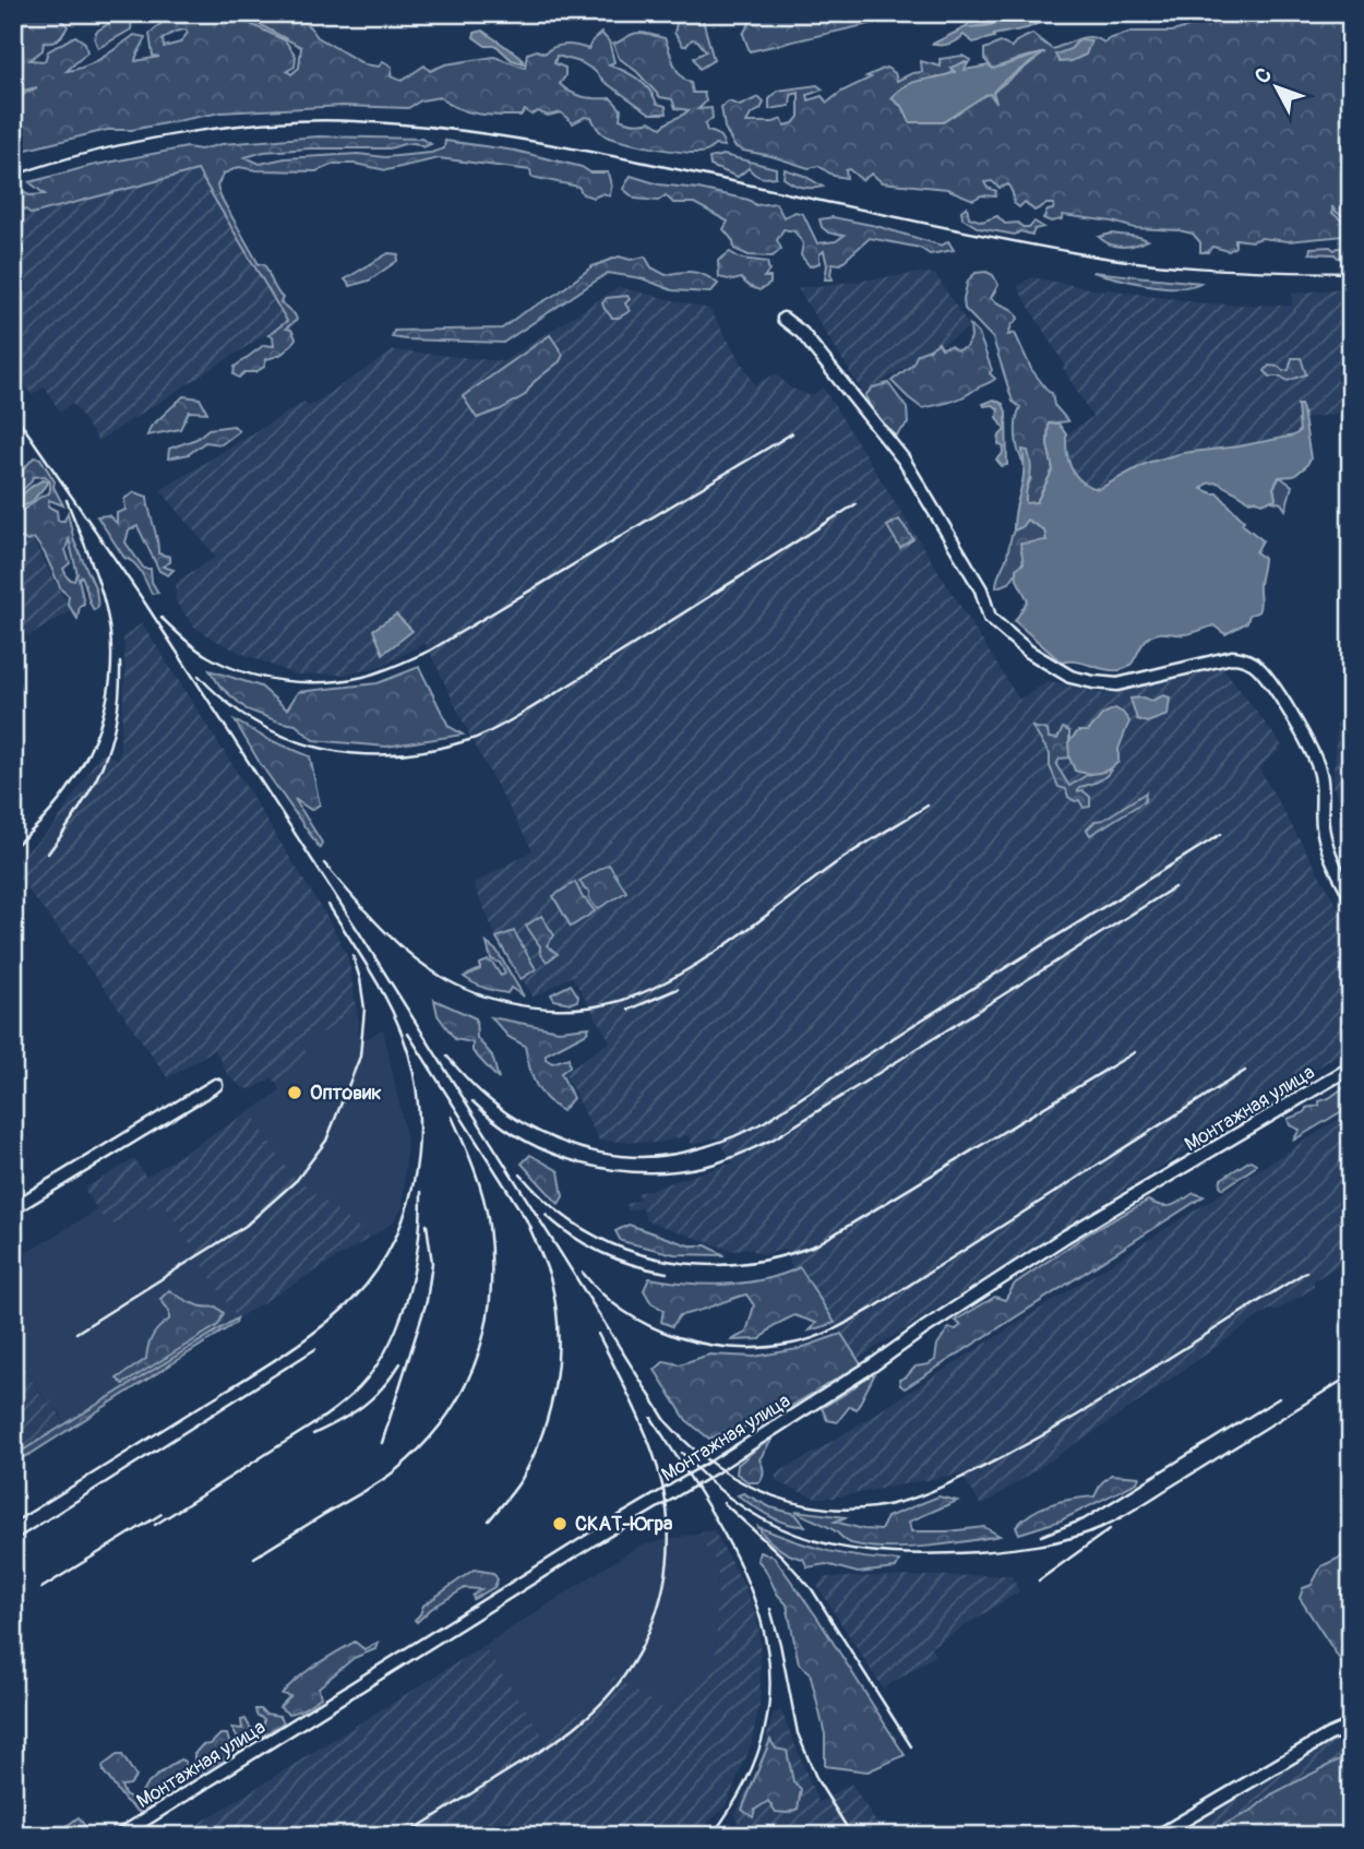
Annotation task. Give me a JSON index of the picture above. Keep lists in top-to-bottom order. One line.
{"streets":{"street":["Монтажная улица"]},"places":["Оптовик","СКАТ-Югра"],"north":"top left"}
